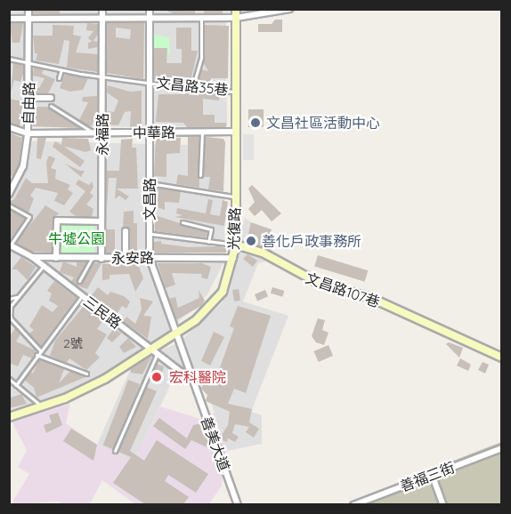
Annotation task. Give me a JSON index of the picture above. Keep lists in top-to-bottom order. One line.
{"streets":{"main road":["光復路","文昌路107巷"],"street":["自由路","中華路","永福路","文昌路","永安路","三民路","善美大道","善福三街"],"lane":["文昌路35巷"]},"crossings":[["文昌路35巷","自由路"],["文昌路35巷","永福路"],["文昌路35巷","文昌路"],["文昌路35巷","光復路"],["自由路","中華路"],["中華路","永福路"],["中華路","文昌路"],["中華路","光復路"],["永福路","永安路"],["文昌路","光復路"],["文昌路","永安路"],["文昌路","文昌路107巷"],["文昌路","三民路"],["文昌路","善美大道"],["光復路","永安路"],["光復路","文昌路107巷"],["光復路","三民路"],["永安路","三民路"],["三民路","善美大道"]],"parks":["牛墟公園"],"places":["文昌社區活動中心","善化戶政事務所","宏科醫院"],"house_numbers":["2號"]}
